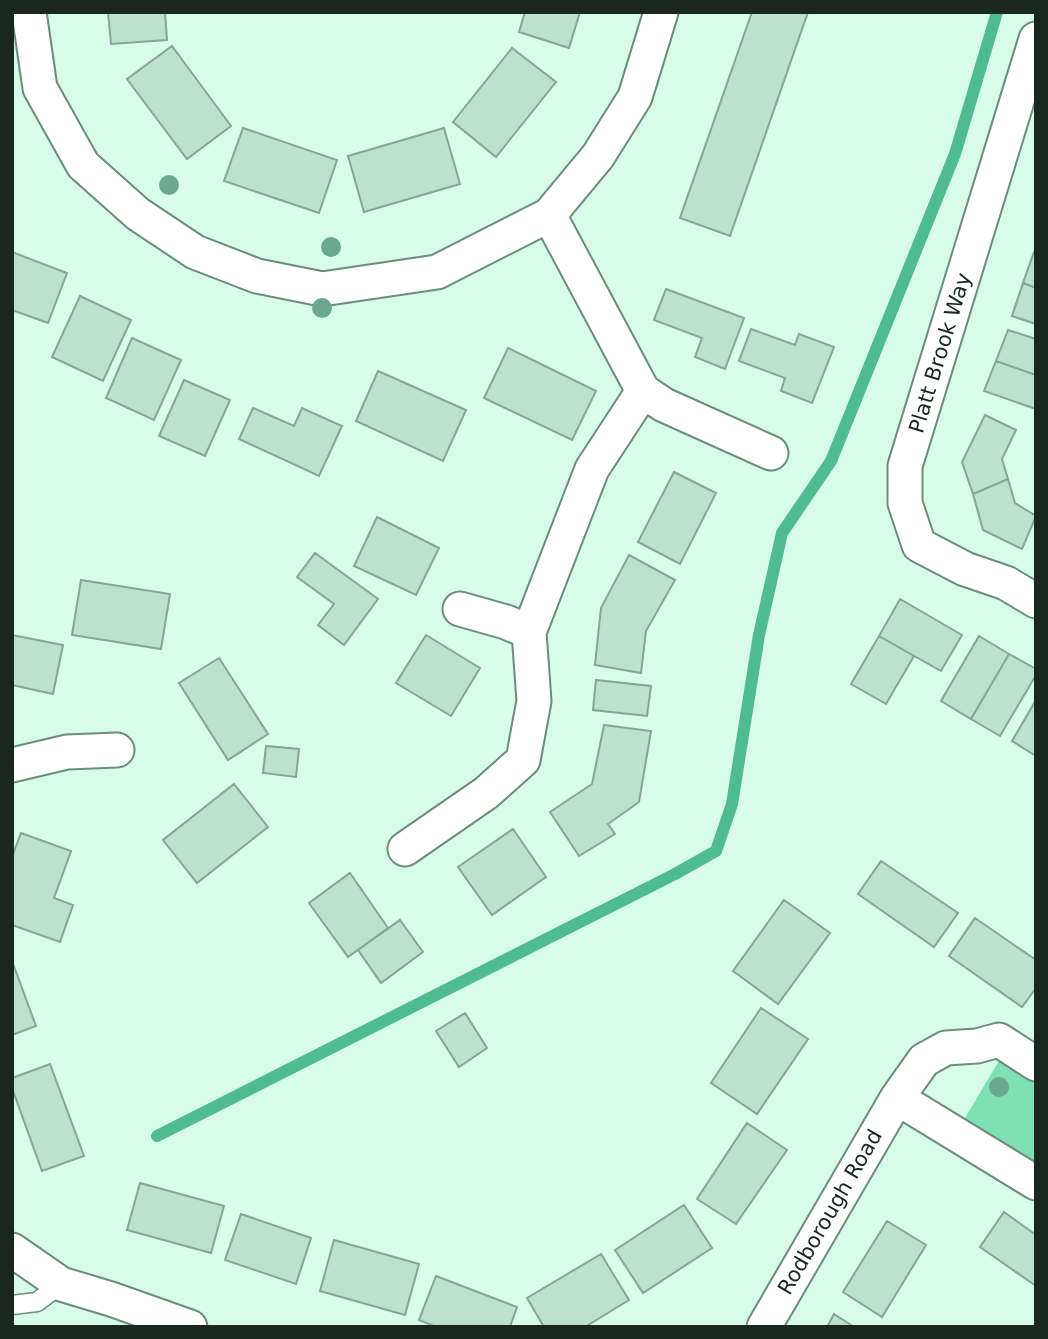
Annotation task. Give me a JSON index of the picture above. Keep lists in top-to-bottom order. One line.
{"streets":{"street":["Platt Brook Way","Rodborough Road"]}}
